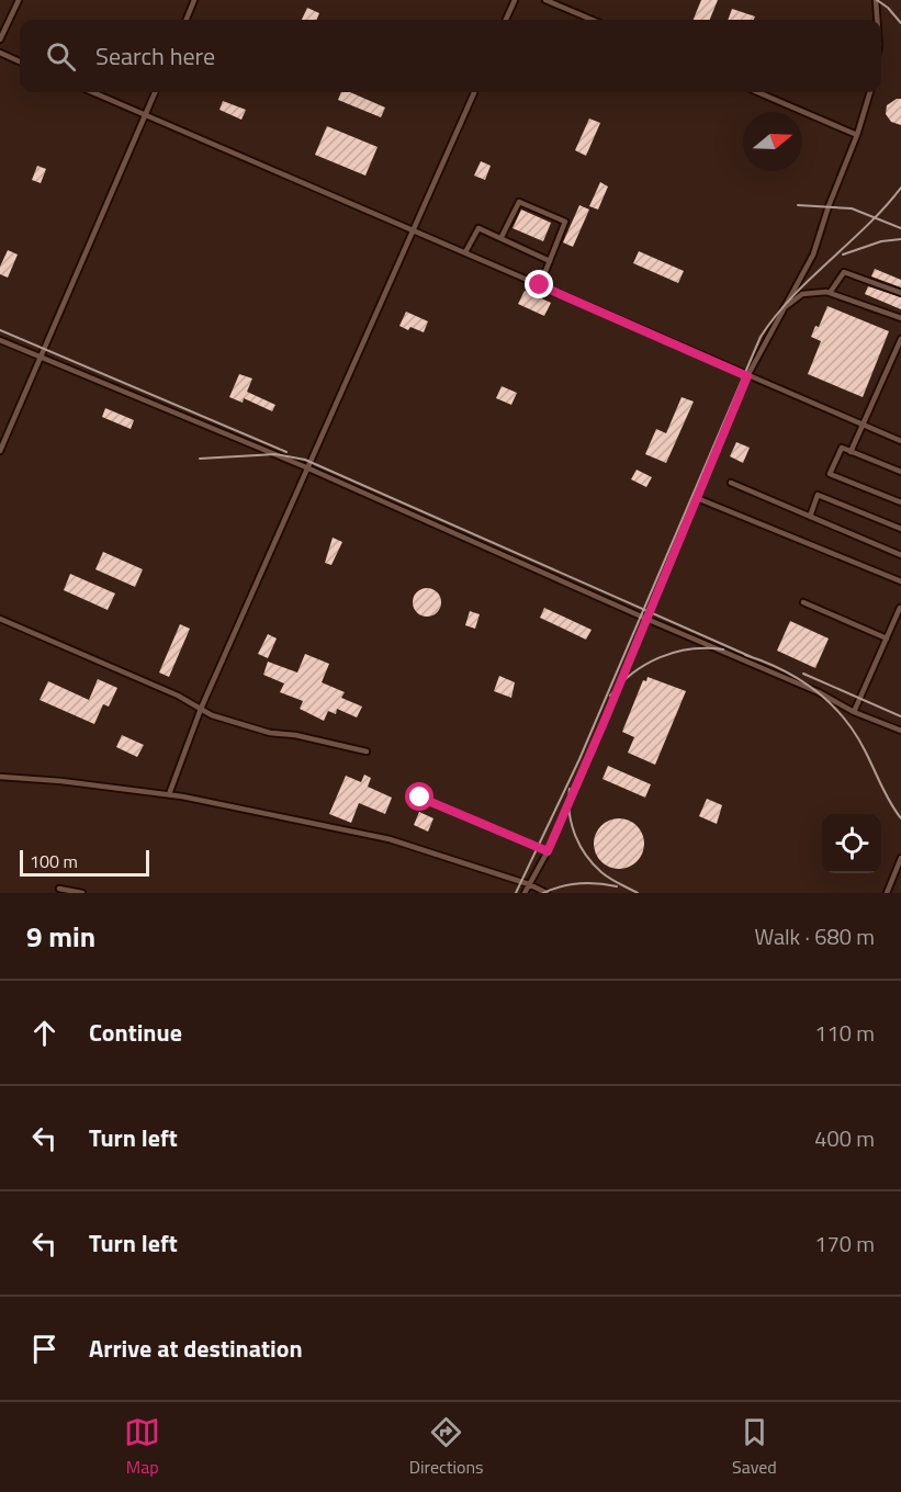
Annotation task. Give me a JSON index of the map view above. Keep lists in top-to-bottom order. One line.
{"scale_bar":"100 m","north":"right","page":{"search":"Search here","scale":"100 m","heading":["9 min","Walk · 680 m"],"list":[["Continue","110 m"],["Turn left","400 m"],["Turn left","170 m"],"Arrive at destination"],"nav":["Map","Directions","Saved"]}}
